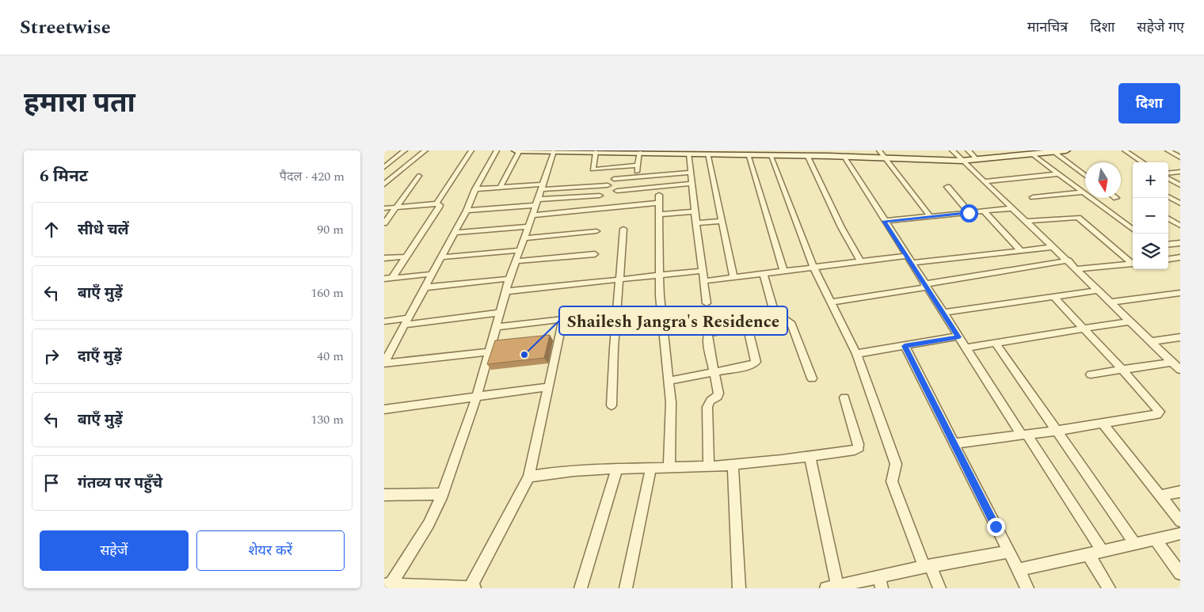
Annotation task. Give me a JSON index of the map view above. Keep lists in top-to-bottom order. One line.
{"places":["Shailesh Jangra's Residence"],"north":"bottom","page":{"header":"Streetwise","nav":["मानचित्र","दिशा","सहेजे गए"],"title":"हमारा पता","buttons":["दिशा",["सहेजें","शेयर करें"]],"heading":["6 मिनट","पैदल · 420 m"],"map_buttons":["+","−"],"list":[["सीधे चलें","90 m"],["बाएँ मुड़ें","160 m"],["दाएँ मुड़ें","40 m"],["बाएँ मुड़ें","130 m"],"गंतव्य पर पहुँचे"]}}
